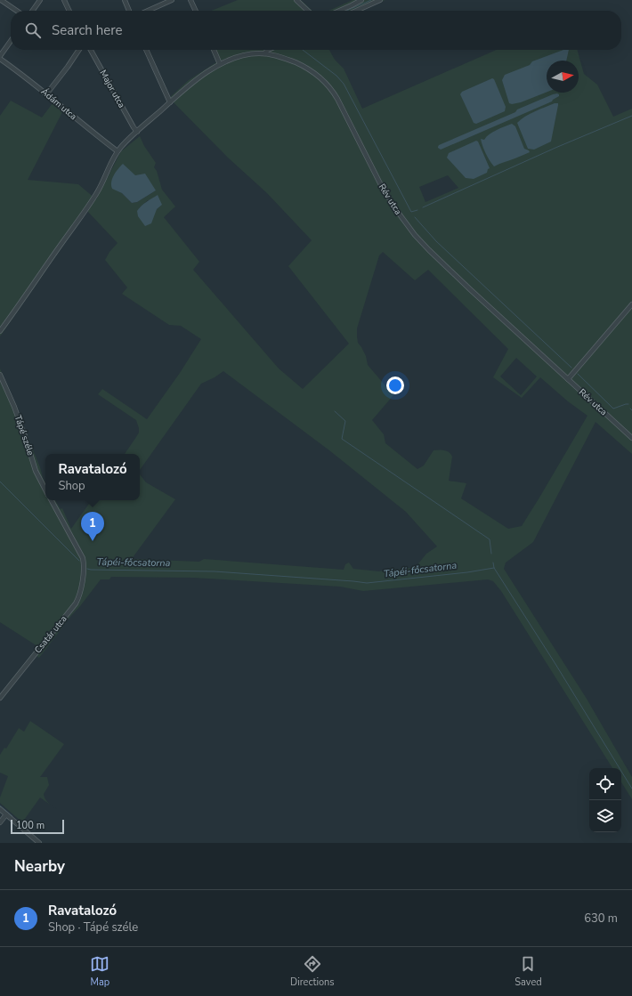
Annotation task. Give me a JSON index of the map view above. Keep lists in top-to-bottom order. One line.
{"streets":{"street":["Major utca","Ádám utca","Rév utca","Tápé széle","Csatár utca"]},"crossings":[["Major utca","Rév utca"],["Ádám utca","Rév utca"]],"water":["Tápéi-főcsatorna"],"scale_bar":"100 m","north":"right","page":{"search":"Search here","popup":["Ravatalozó","Shop"],"pins":"1","scale":"100 m","heading":"Nearby","list":[{"mark":"1","name":"Ravatalozó","note":"Shop · Tápé széle","value":"630 m"}],"nav":["Map","Directions","Saved"]}}
